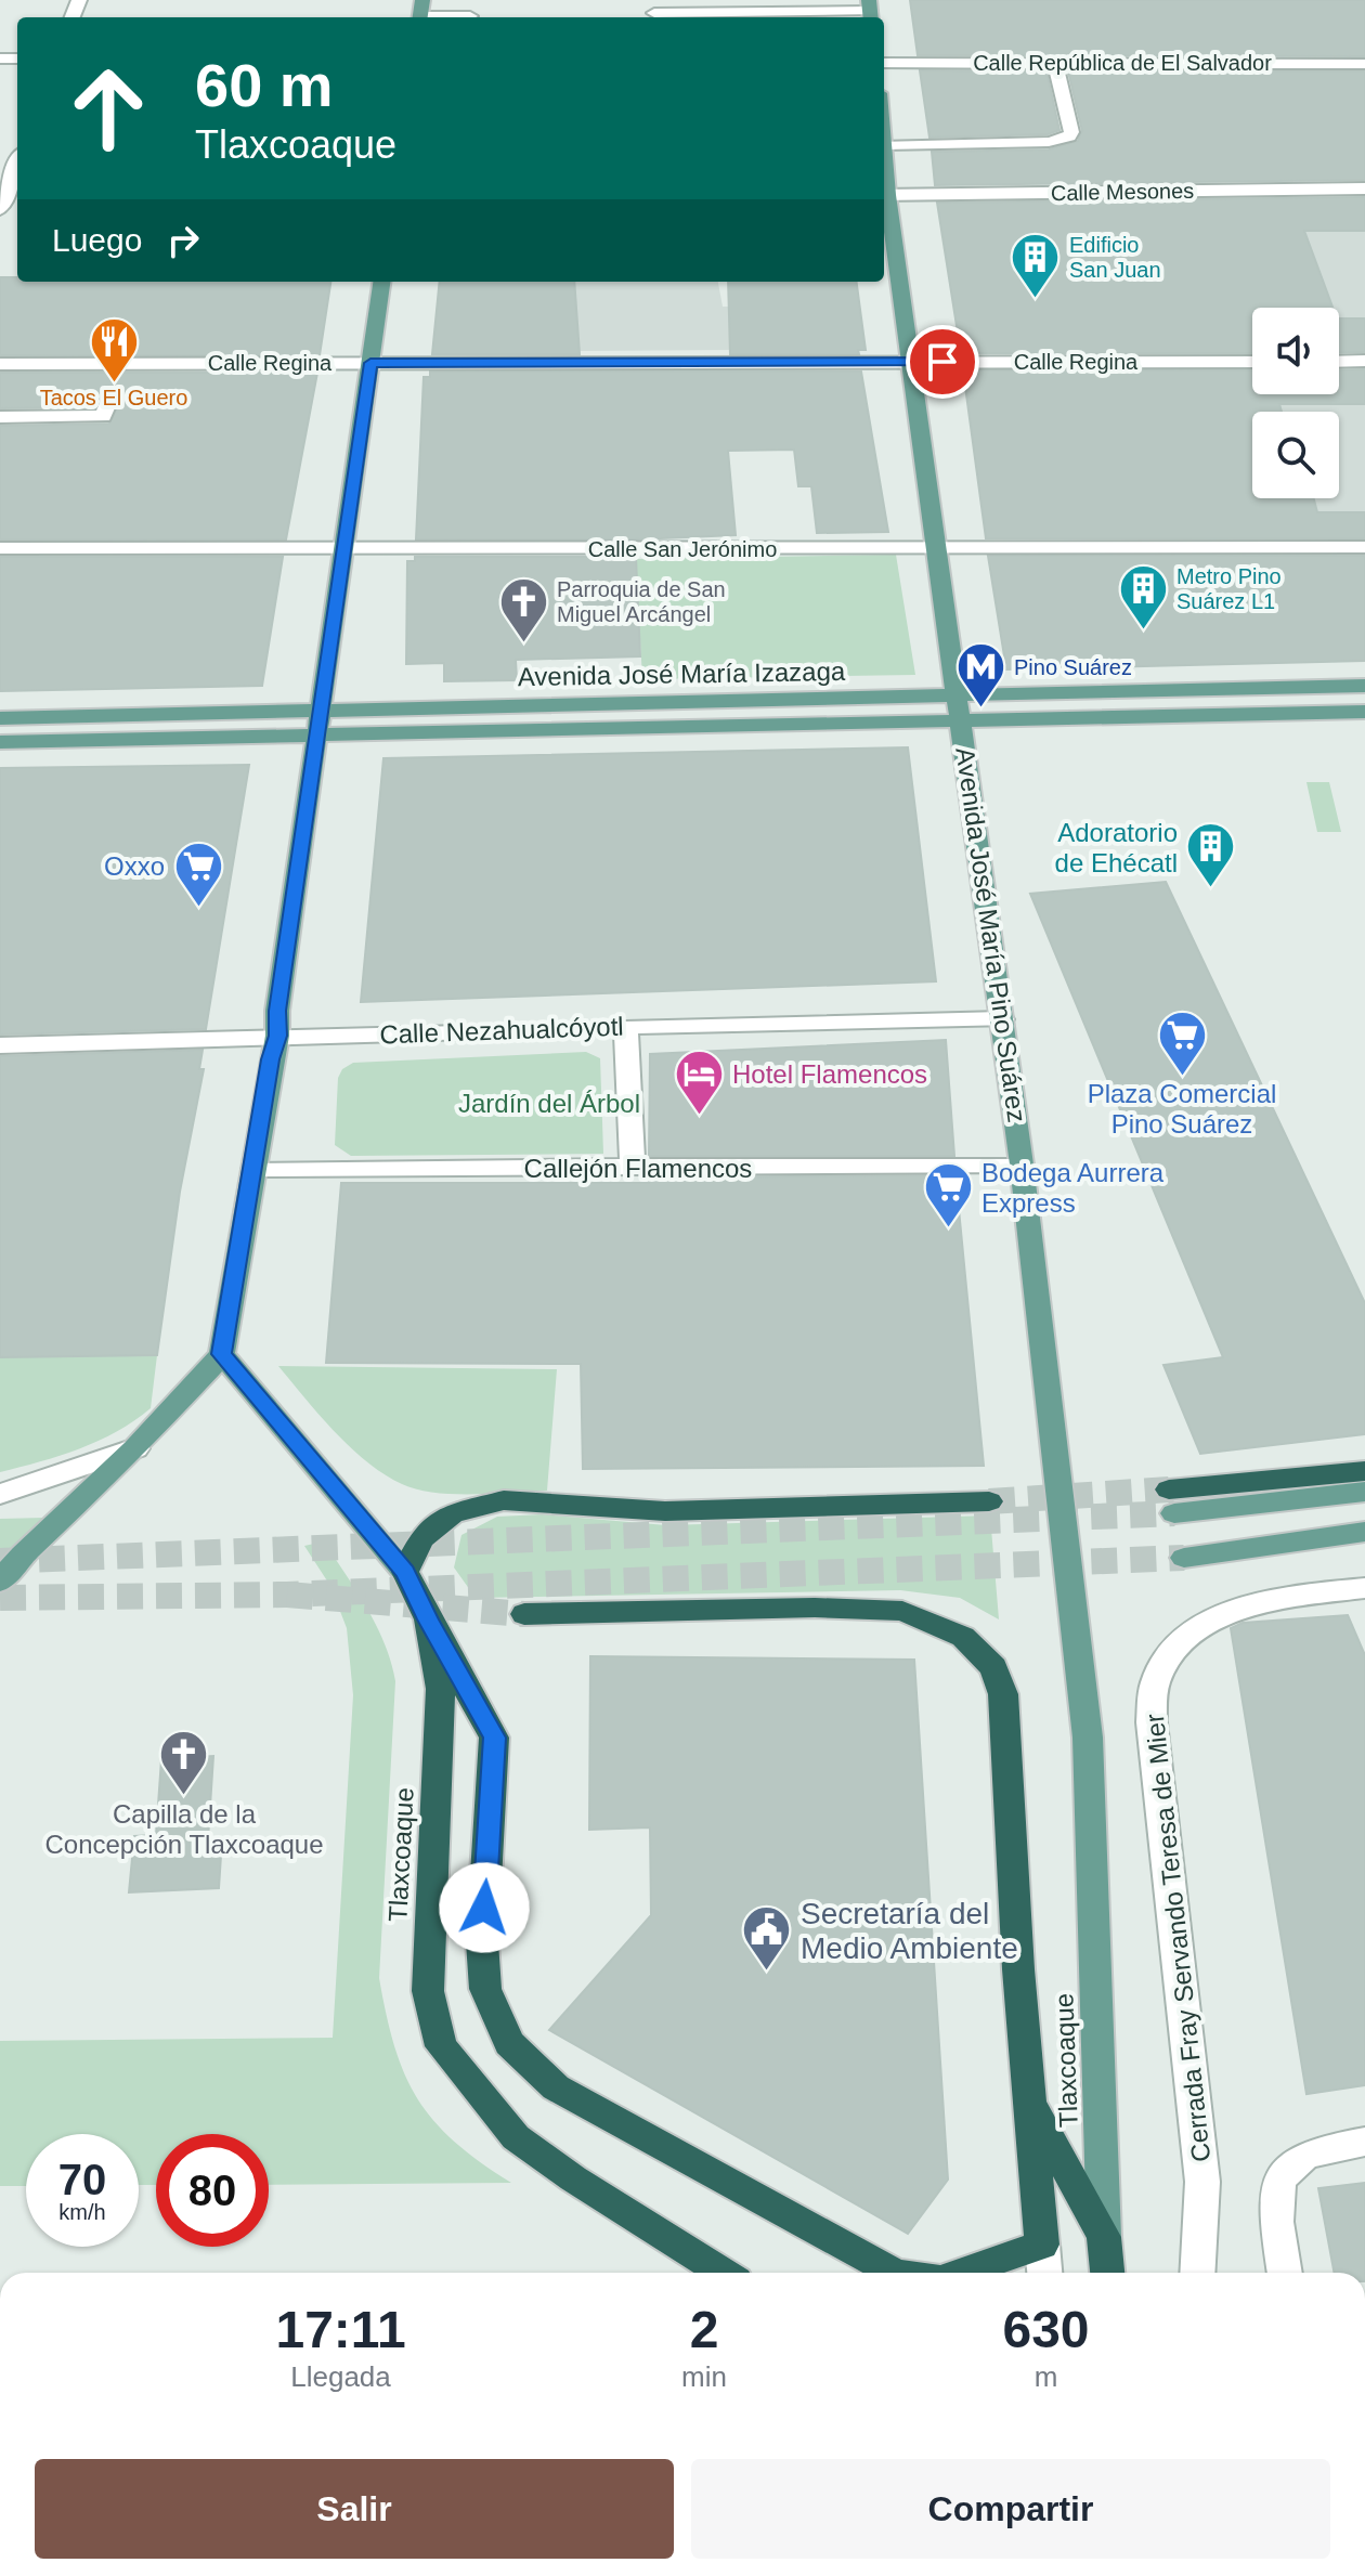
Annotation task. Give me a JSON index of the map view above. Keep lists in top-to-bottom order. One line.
{"streets":{"highway":["Tlaxcoaque"],"main road":["Avenida José María Izazaga","Avenida José María Pino Suárez"],"street":["Calle República de El Salvador","Calle Mesones","Calle Regina","Calle San Jerónimo","Calle Nezahualcóyotl","Callejón Flamencos","Cerrada Fray Servando Teresa de Mier"]},"crossings":[["Calle Mesones","Avenida José María Pino Suárez"],["Calle Regina","Avenida José María Pino Suárez"],["Calle San Jerónimo","Avenida José María Pino Suárez"],["Avenida José María Izazaga","Avenida José María Pino Suárez"],["Avenida José María Pino Suárez","Calle Nezahualcóyotl"],["Avenida José María Pino Suárez","Callejón Flamencos"],["Avenida José María Pino Suárez","Tlaxcoaque"]],"parks":["Jardín del Árbol"],"places":{"building":["Edificio San Juan","Metro Pino Suárez L1","Adoratorio de Ehécatl"],"restaurant":["Tacos El Guero"],"church":["Parroquia de San Miguel Arcángel","Capilla de la Concepción Tlaxcoaque"],"metro station":["Pino Suárez"],"supermarket":["Oxxo","Plaza Comercial Pino Suárez","Bodega Aurrera Express"],"hotel":["Hotel Flamencos"],"public building":["Secretaría del Medio Ambiente"]},"page":{"turn":["60 m","Tlaxcoaque"],"then":"Luego","speed":"70 km/h","limit":"80","eta":["17:11","Llegada","2","min","630","m"],"buttons":["Salir","Compartir"]}}
